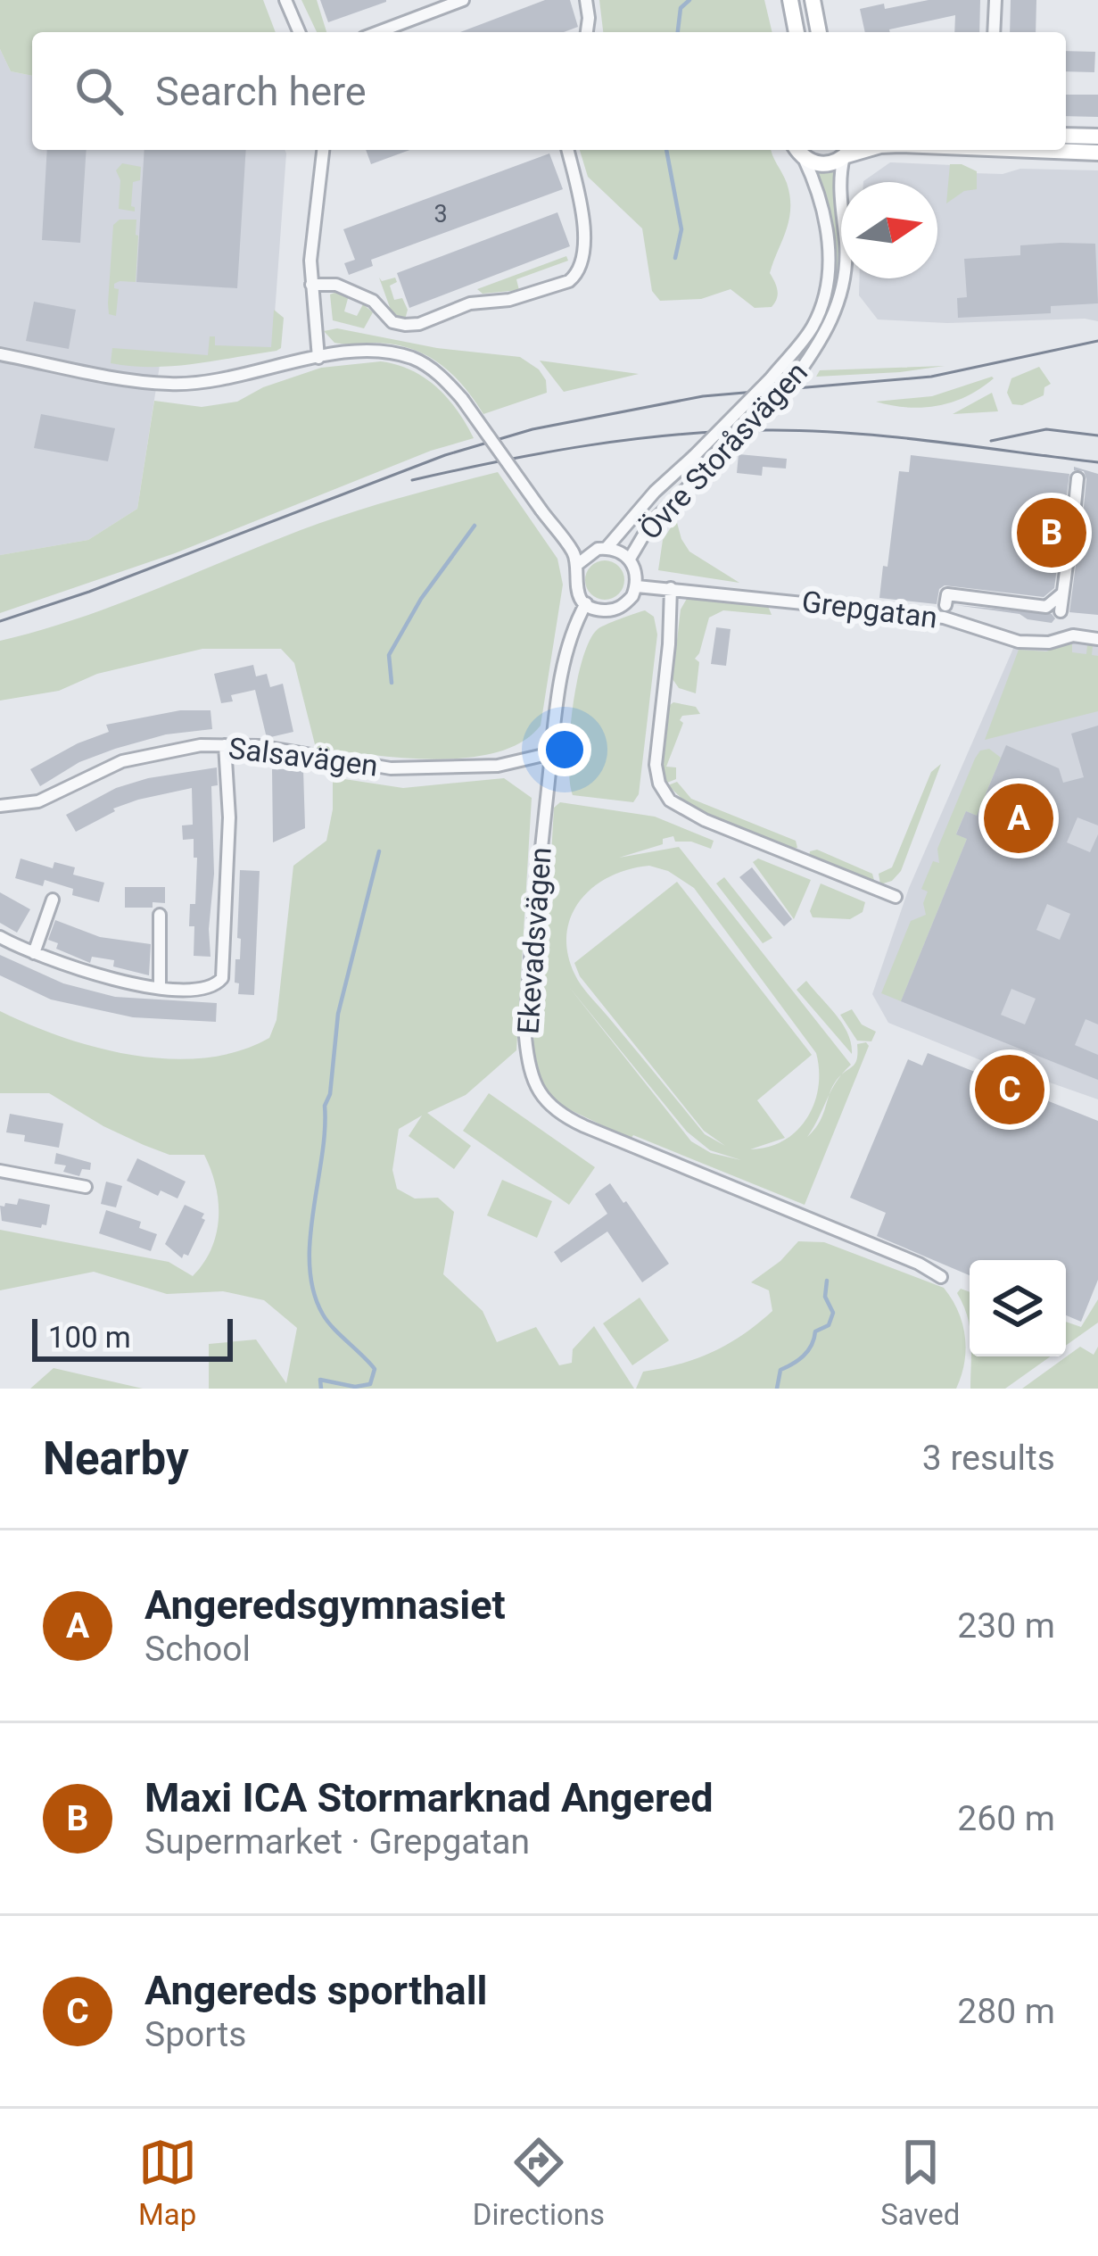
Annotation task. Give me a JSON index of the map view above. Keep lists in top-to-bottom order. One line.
{"streets":{"street":["Övre Storåsvägen","Grepgatan","Salsavägen","Ekevadsvägen"]},"crossings":[["Övre Storåsvägen","Grepgatan"],["Övre Storåsvägen","Ekevadsvägen"],["Grepgatan","Ekevadsvägen"],["Salsavägen","Ekevadsvägen"]],"house_numbers":["3"],"scale_bar":"100 m","north":"right","page":{"search":"Search here","pins":["B","A","C"],"scale":"100 m","heading":["Nearby","3 results"],"list":[{"mark":"A","name":"Angeredsgymnasiet","note":"School","value":"230 m"},{"mark":"B","name":"Maxi ICA Stormarknad Angered","note":"Supermarket · Grepgatan","value":"260 m"},{"mark":"C","name":"Angereds sporthall","note":"Sports","value":"280 m"}],"nav":["Map","Directions","Saved"]}}
